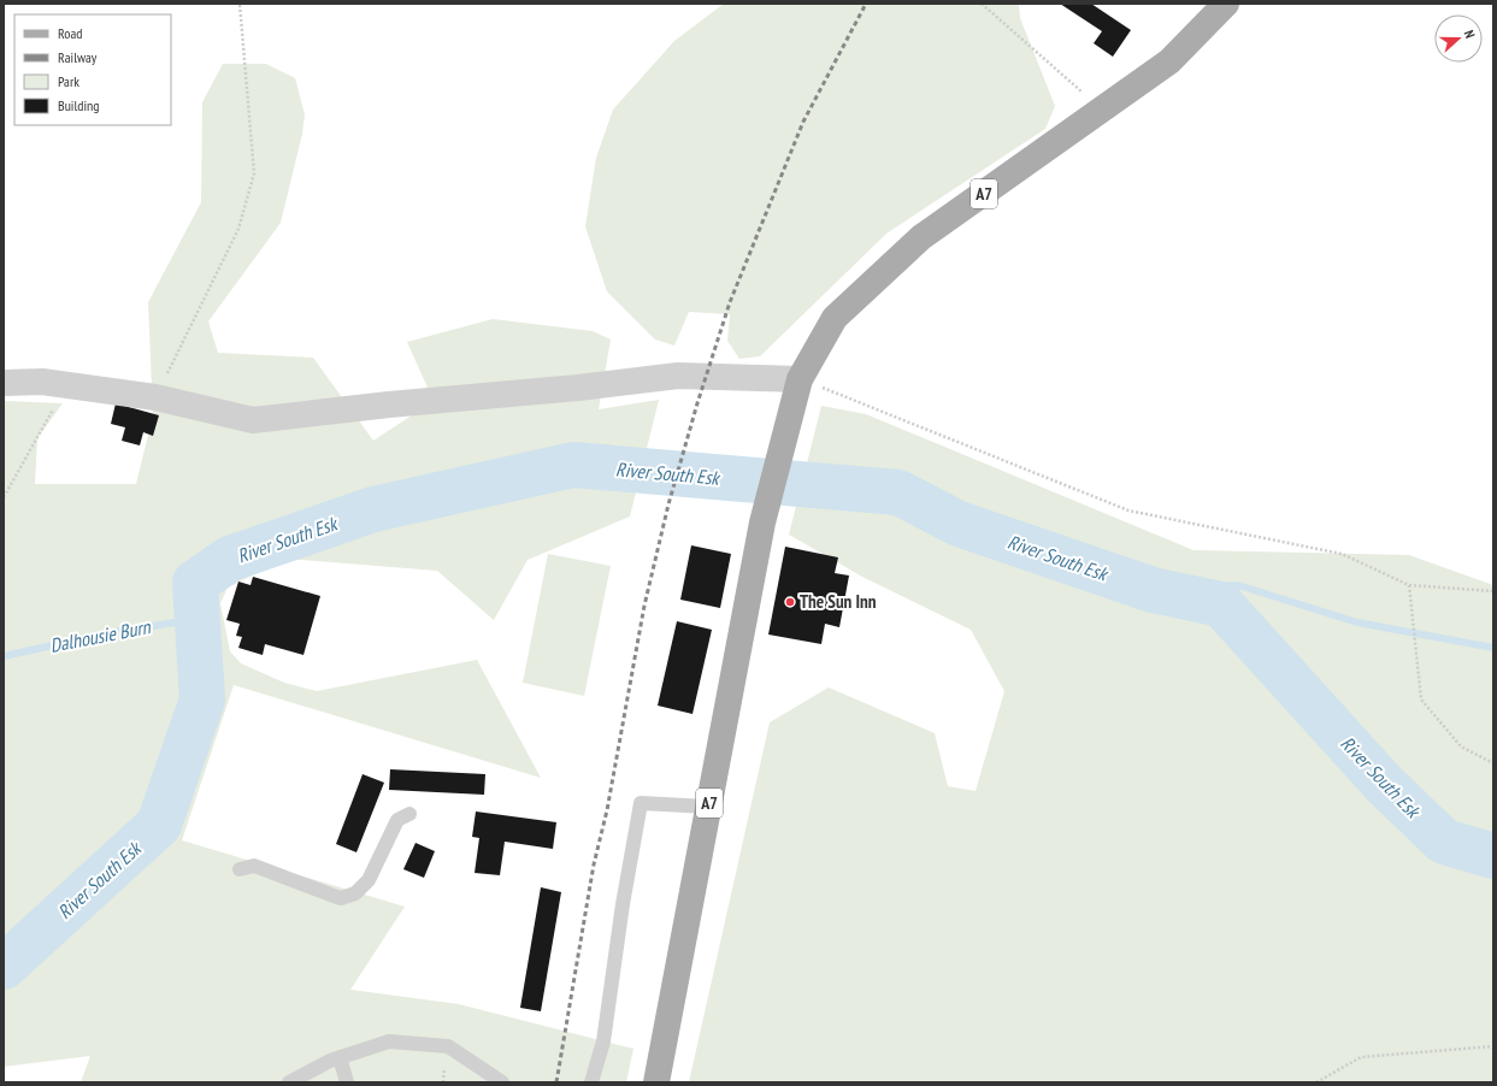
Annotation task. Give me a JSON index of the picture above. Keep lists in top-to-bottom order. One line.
{"streets":{"main road":["A7"]},"water":["River South Esk","Dalhousie Burn"],"places":["The Sun Inn"],"legend":["Road","Railway","Park","Building"],"north":"right"}
